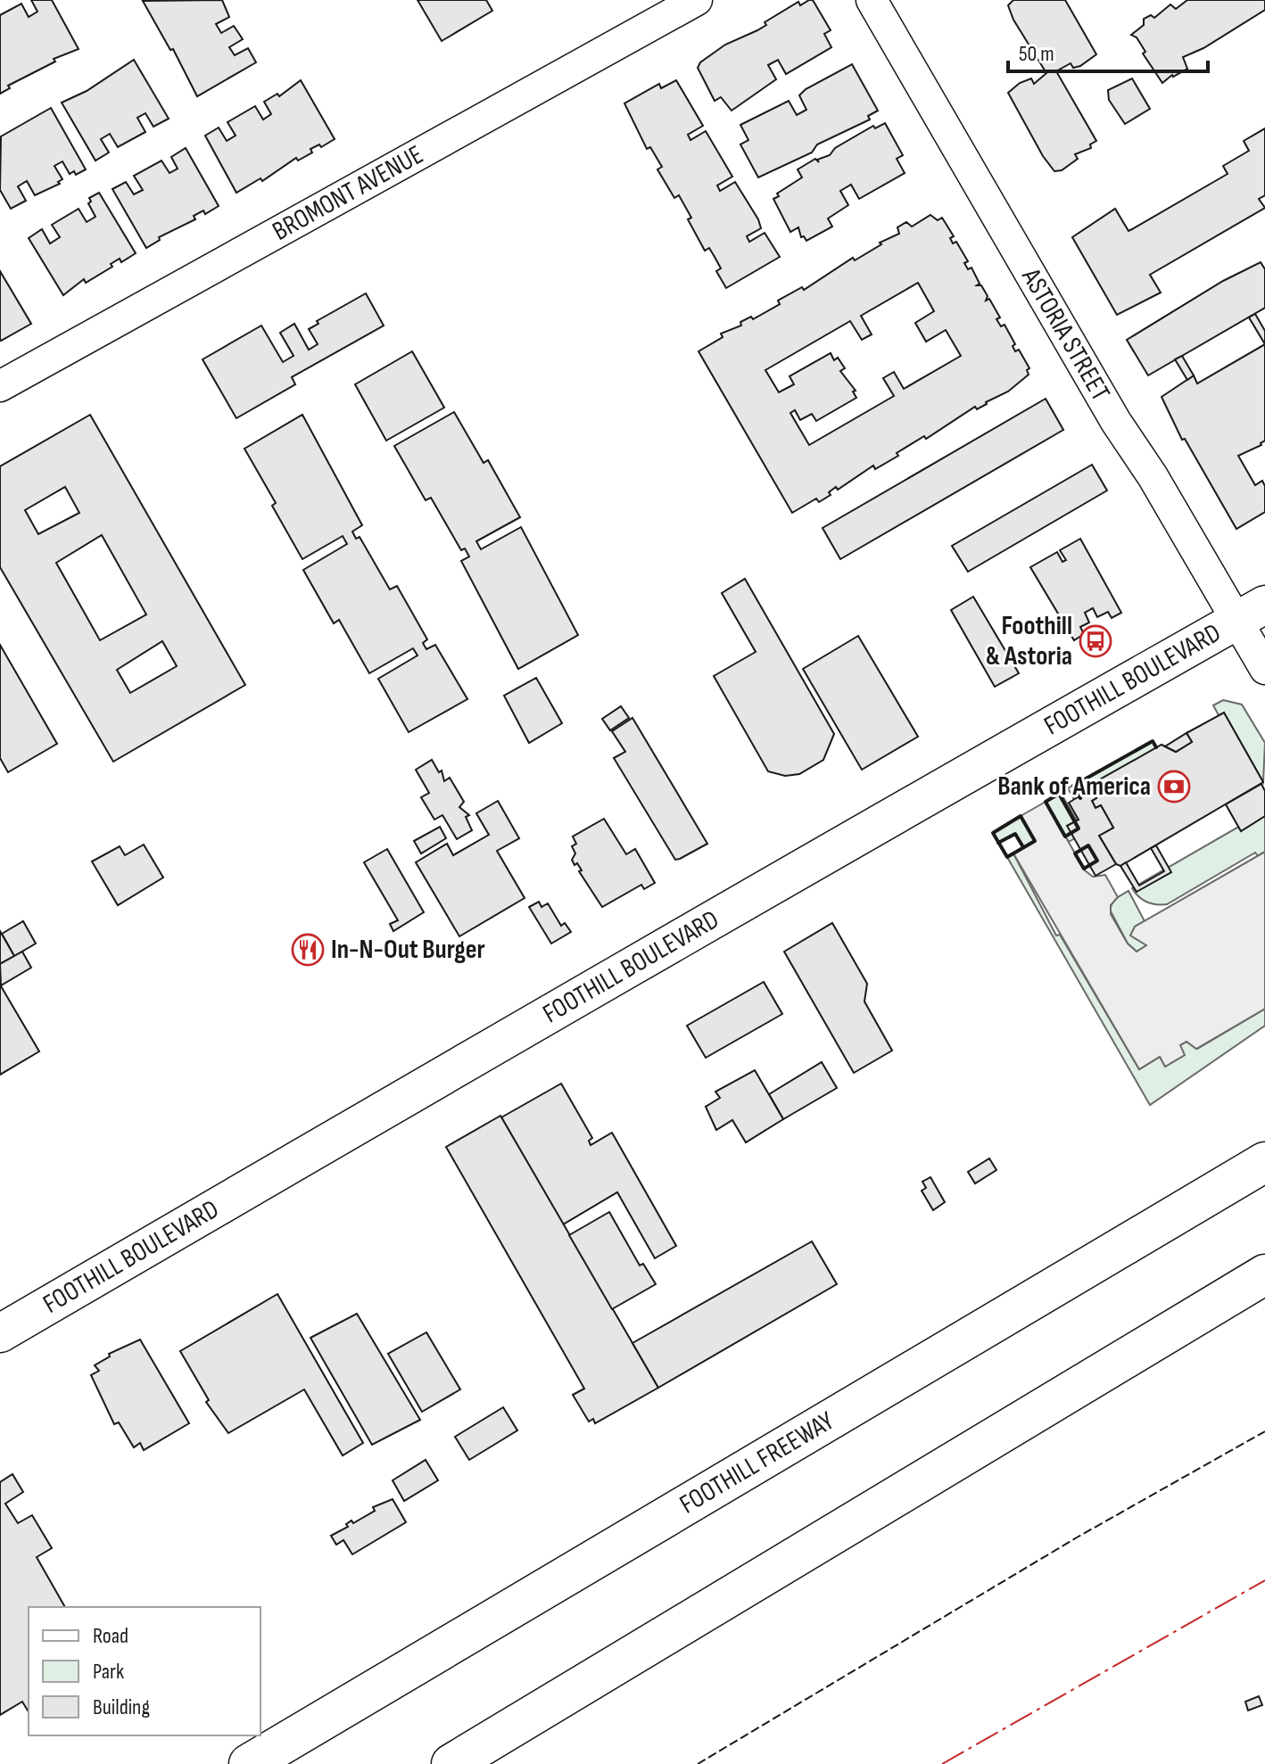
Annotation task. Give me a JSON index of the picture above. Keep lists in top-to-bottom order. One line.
{"streets":{"highway":["FOOTHILL FREEWAY"],"main road":["FOOTHILL BOULEVARD"],"street":["BROMONT AVENUE","ASTORIA STREET"]},"crossings":[["ASTORIA STREET","FOOTHILL BOULEVARD"]],"places":{"bus stop":["Foothill & Astoria"],"bank":["Bank of America"],"restaurant":["In-N-Out Burger"]},"legend":["Road","Park","Building"],"scale_bar":"50 m"}
